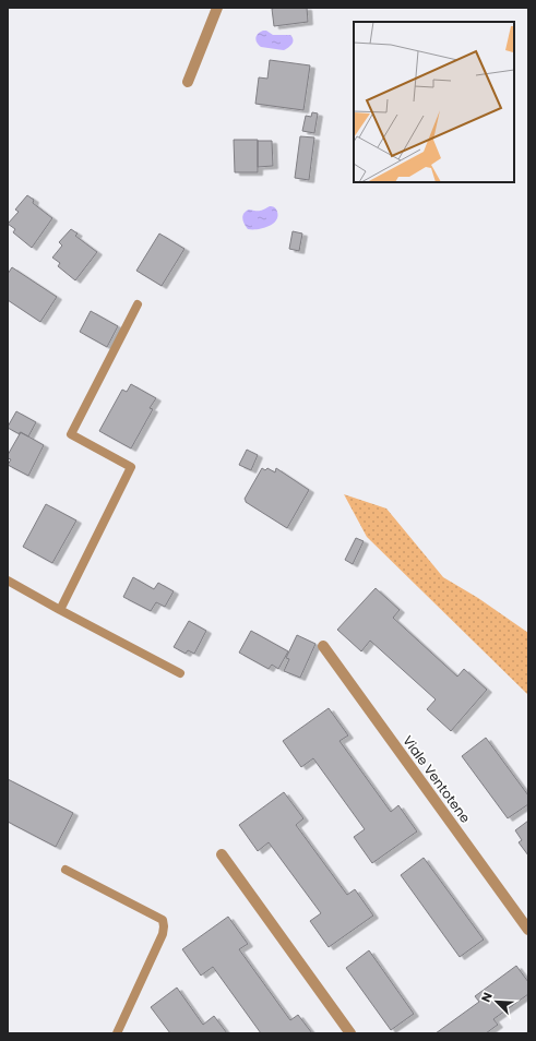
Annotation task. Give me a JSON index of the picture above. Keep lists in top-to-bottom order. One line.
{"streets":{"street":["Viale Ventotene"]},"north":"top left"}
